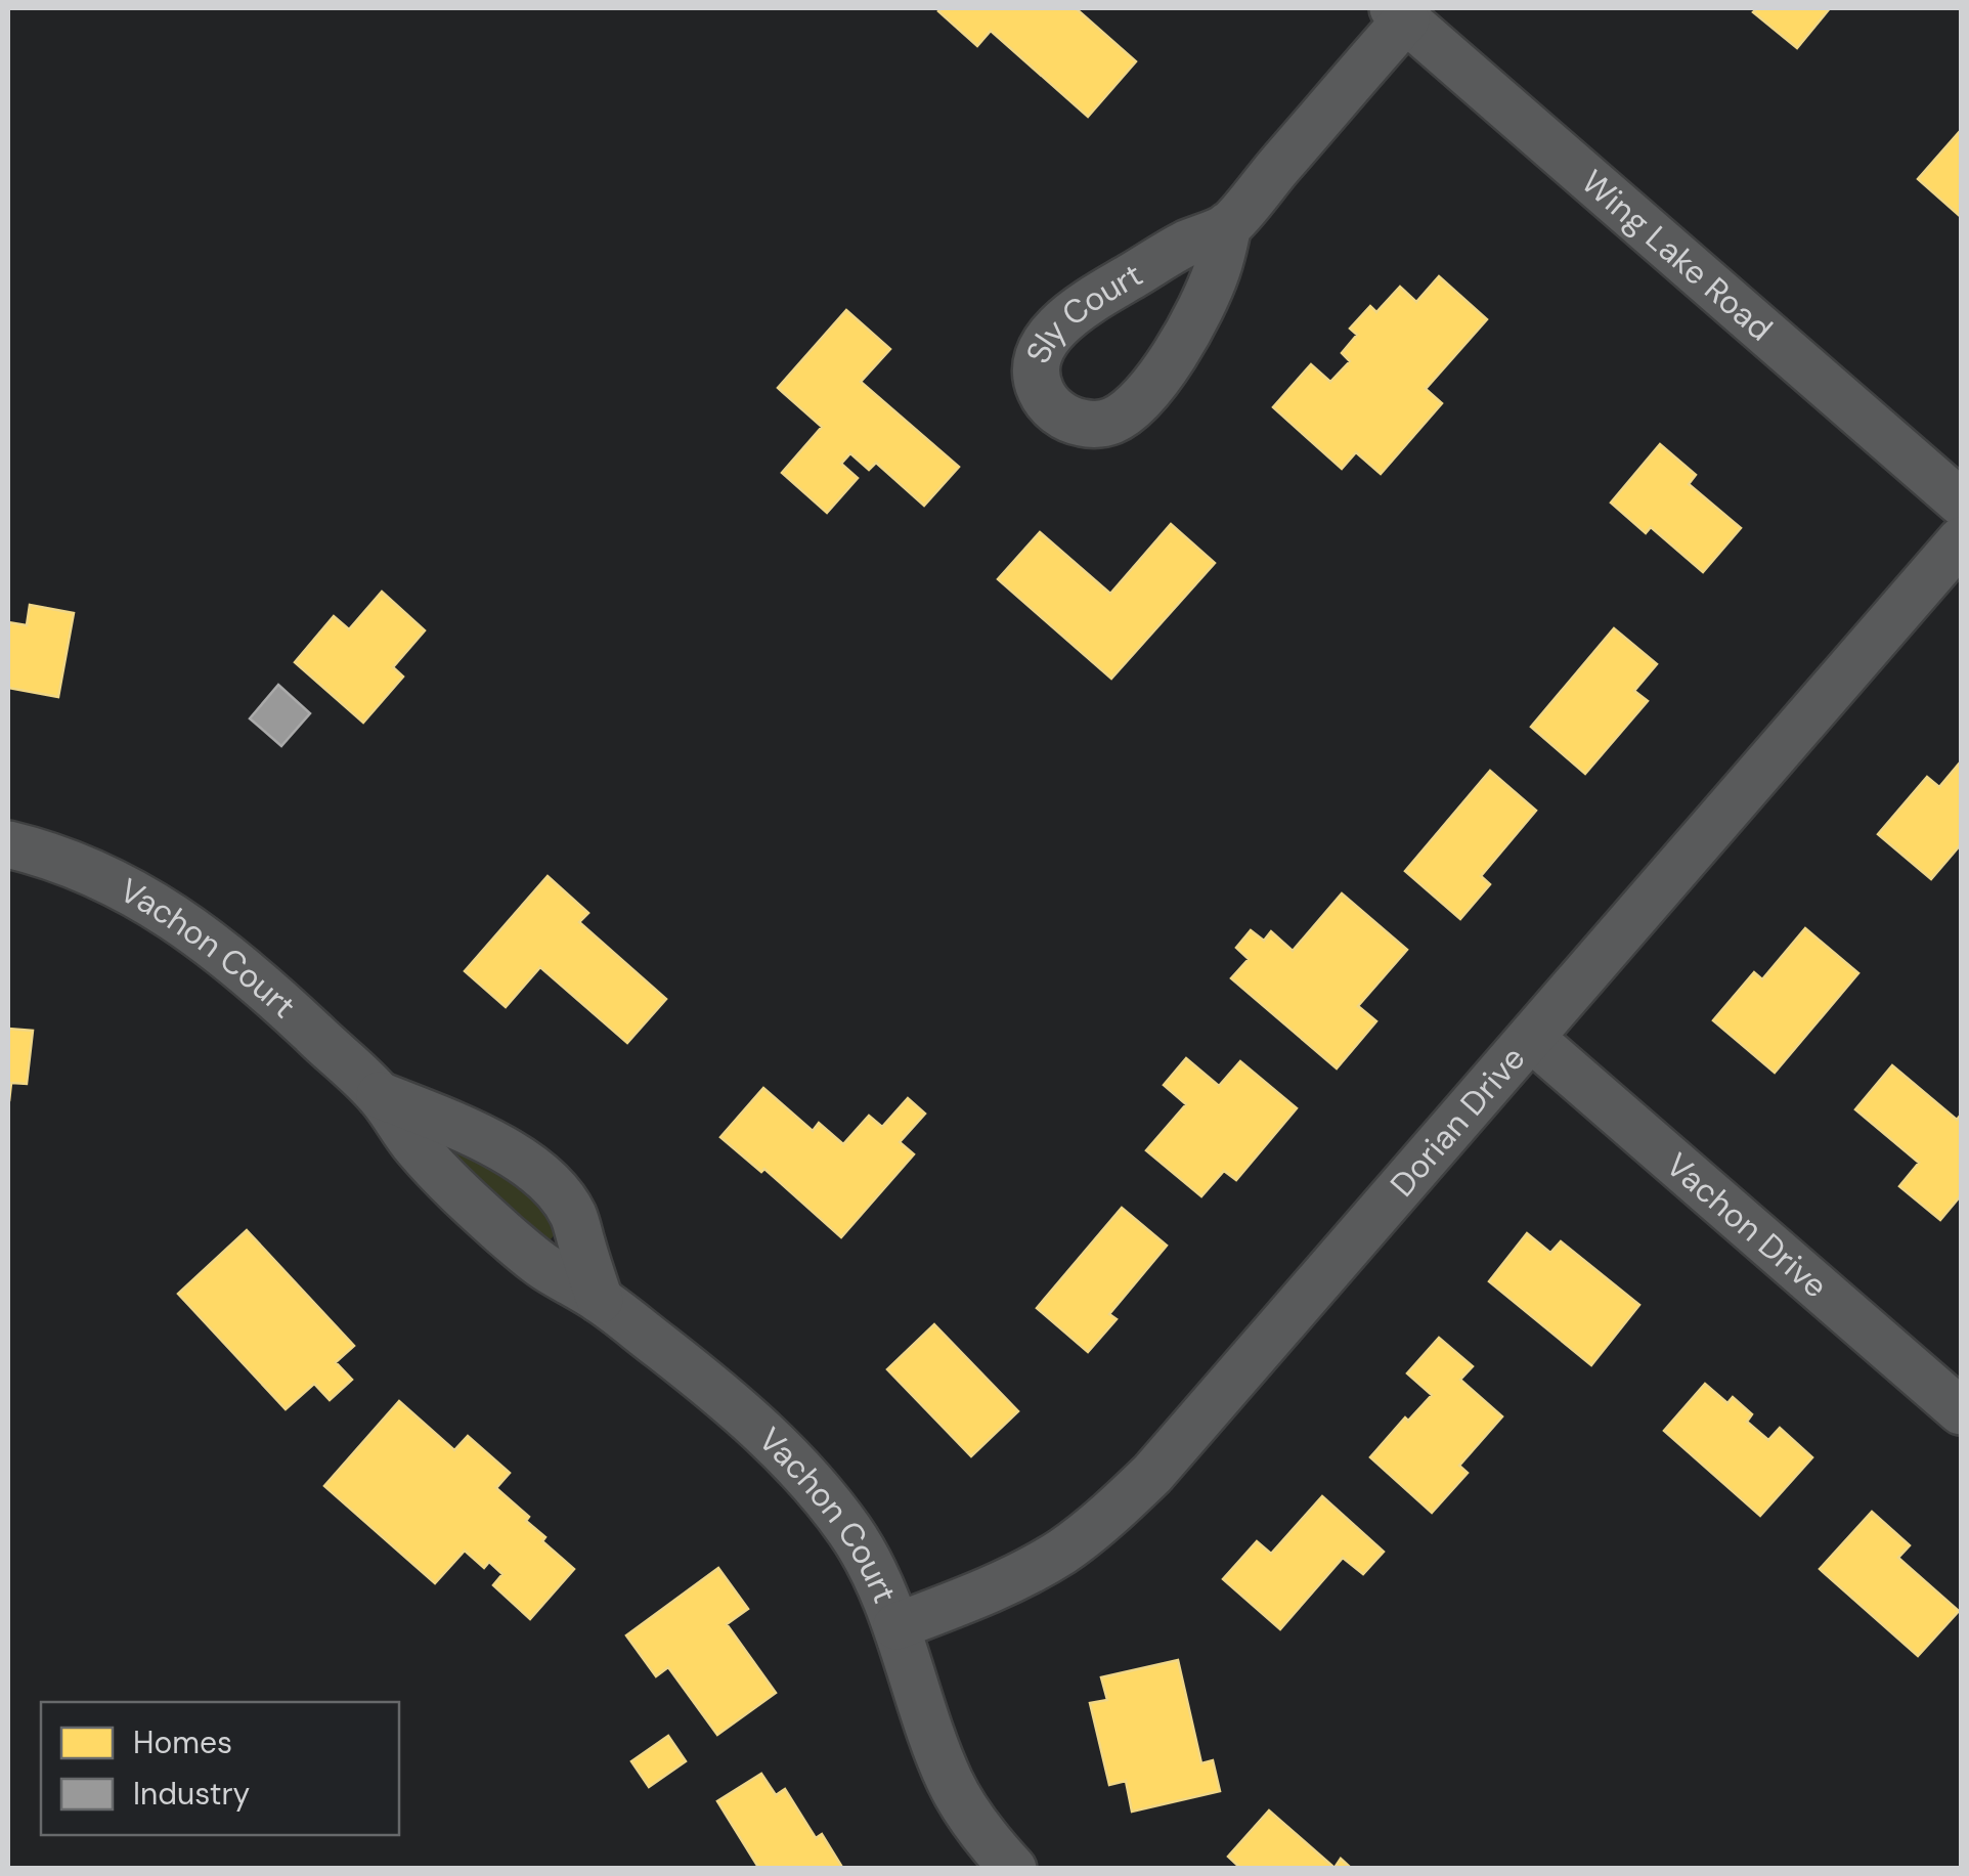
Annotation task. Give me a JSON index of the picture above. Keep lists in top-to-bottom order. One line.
{"streets":{"street":["Wing Lake Road","Sly Court","Vachon Court","Dorian Drive","Vachon Drive"]},"crossings":[["Wing Lake Road","Sly Court"],["Vachon Court","Dorian Drive"],["Dorian Drive","Vachon Drive"]],"legend":["Homes","Industry"]}
